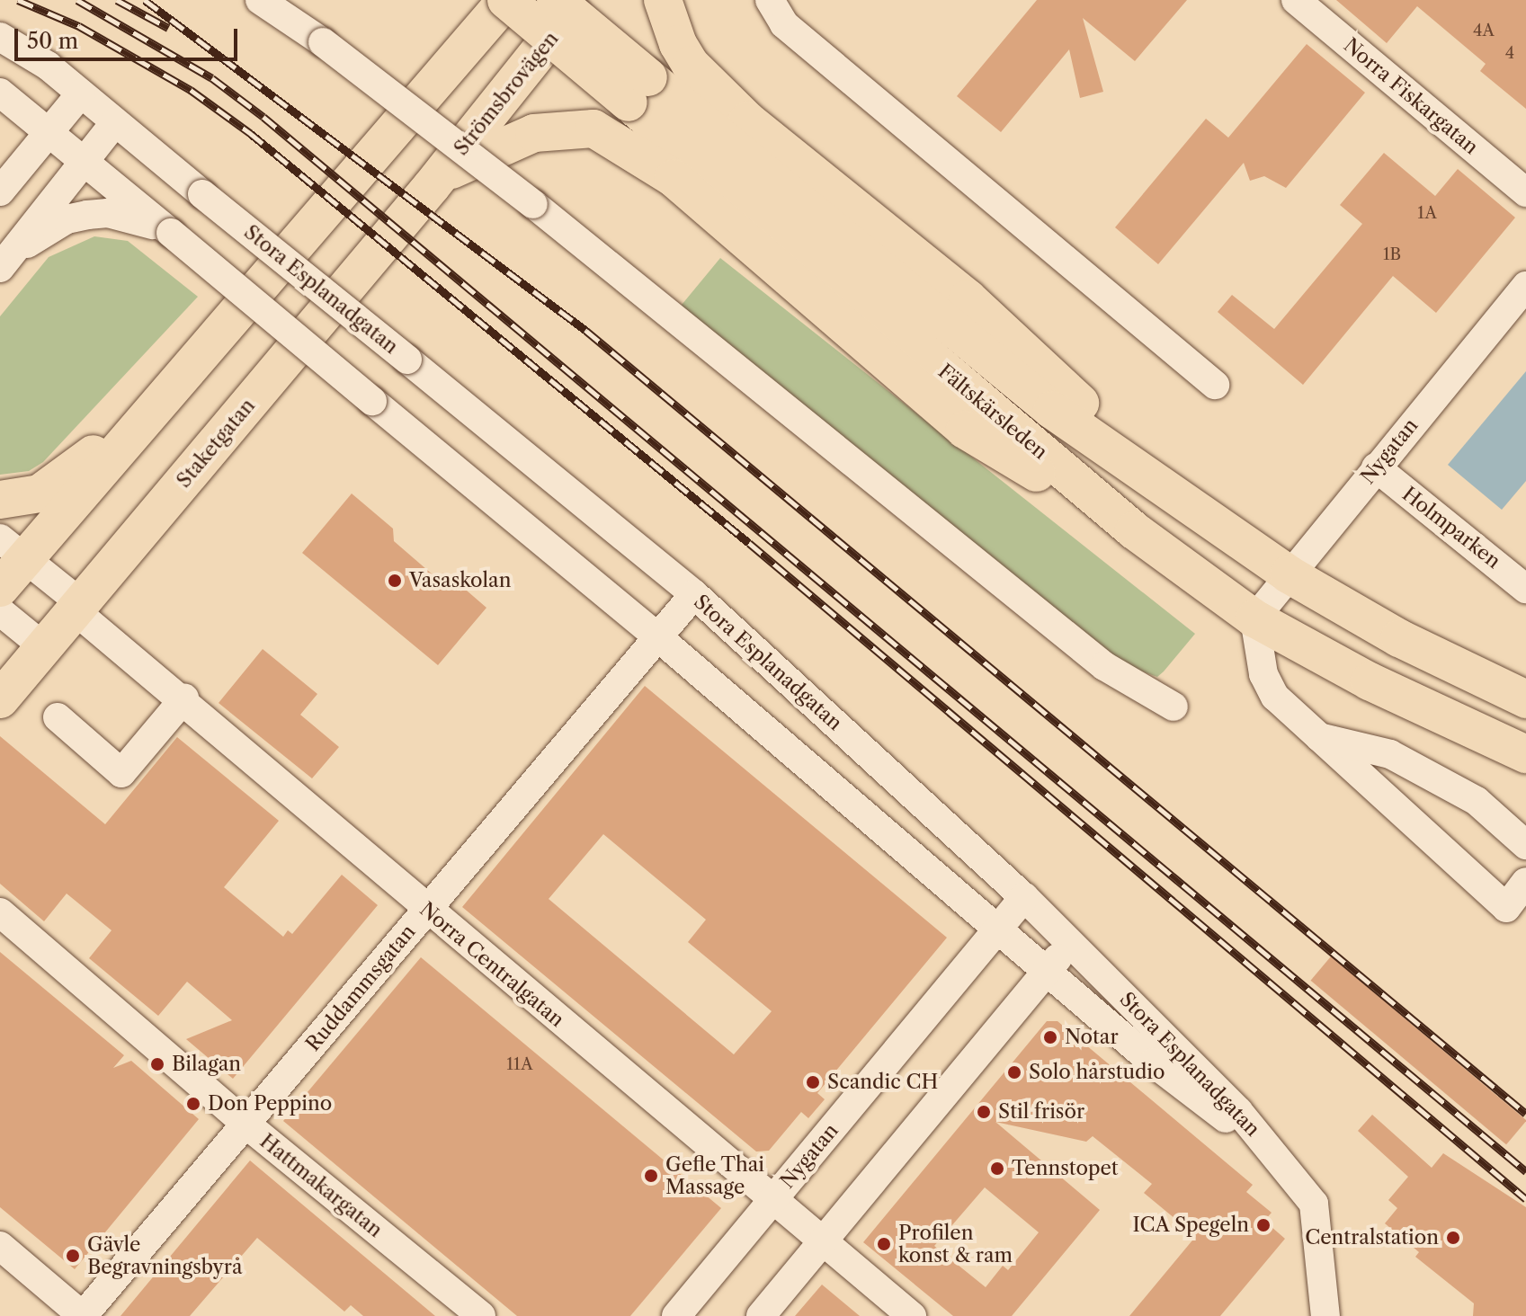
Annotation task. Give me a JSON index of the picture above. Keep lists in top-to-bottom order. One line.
{"streets":{"main road":["Strömsbrovägen","Fältskärsleden","Staketgatan"],"street":["Norra Fiskargatan","Stora Esplanadgatan","Nygatan","Holmparken","Norra Centralgatan","Ruddammsgatan","Hattmakargatan"]},"crossings":[["Strömsbrovägen","Staketgatan"],["Stora Esplanadgatan","Nygatan"],["Stora Esplanadgatan","Ruddammsgatan"],["Fältskärsleden","Nygatan"],["Staketgatan","Norra Centralgatan"],["Nygatan","Holmparken"],["Nygatan","Norra Centralgatan"],["Norra Centralgatan","Ruddammsgatan"],["Ruddammsgatan","Hattmakargatan"]],"places":["Vasaskolan","Notar","Bilagan","Solo hårstudio","Scandic CH","Don Peppino","Stil frisör","Tennstopet","Gefle Thai Massage","ICA Spegeln","Centralstation","Profilen konst & ram","Gävle Begravningsbyrå"],"house_numbers":["4A","4","1A","1B","11A"],"scale_bar":"50 m"}
